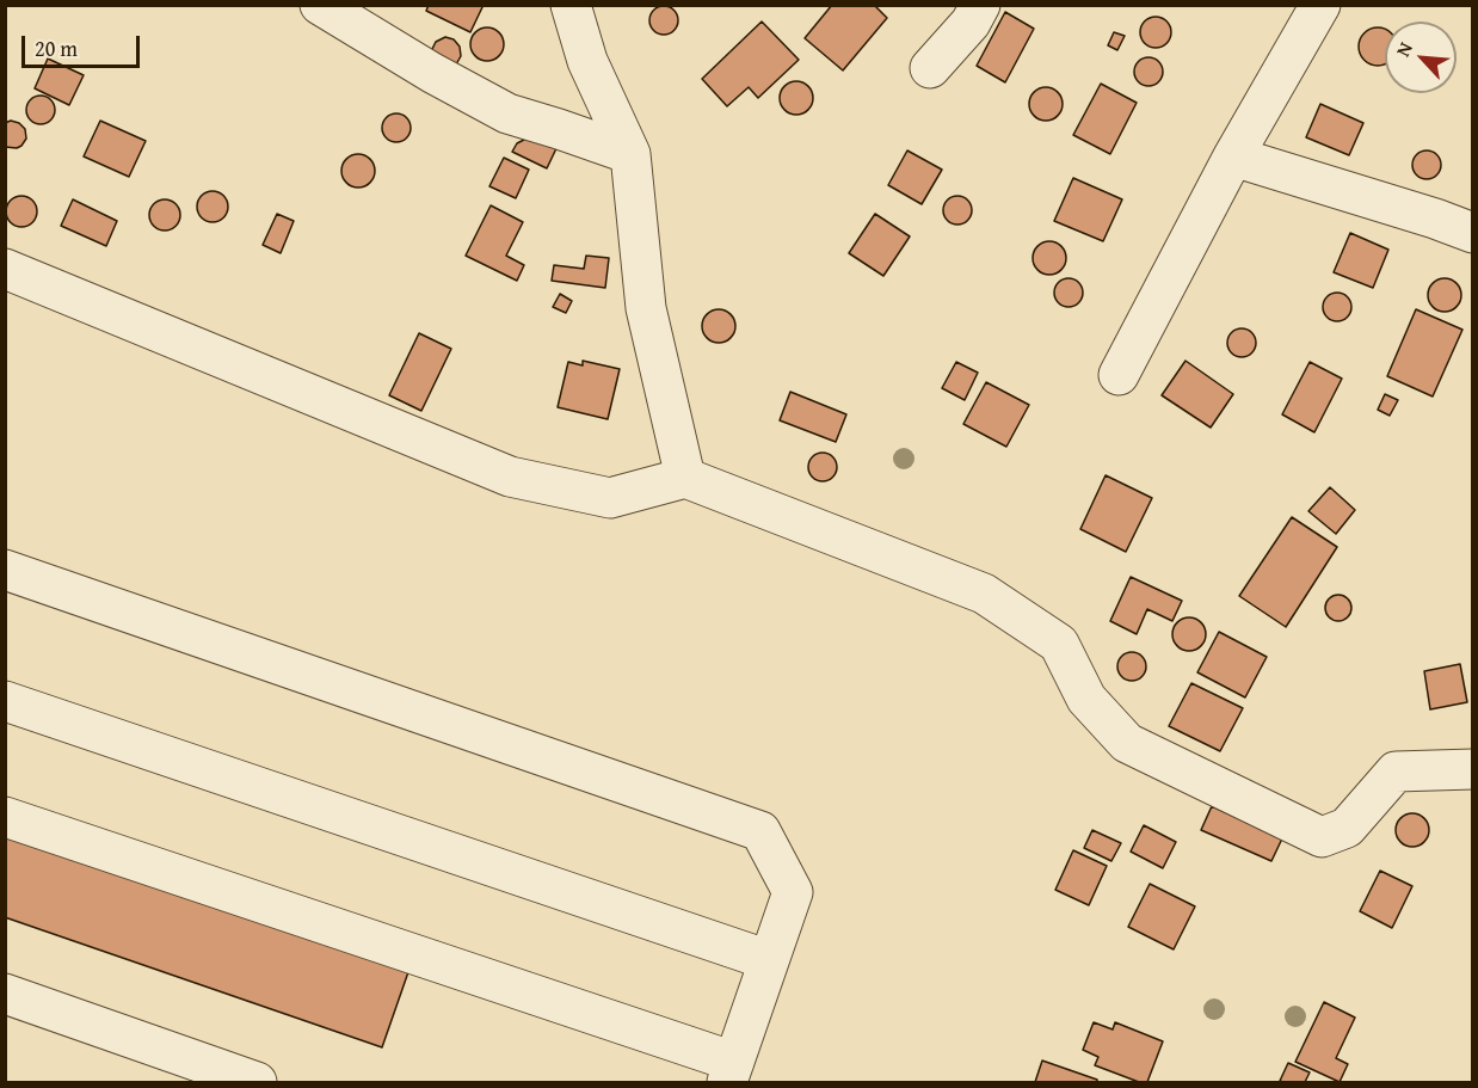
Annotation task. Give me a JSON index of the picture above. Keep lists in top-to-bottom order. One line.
{"scale_bar":"20 m","north":"top left"}
